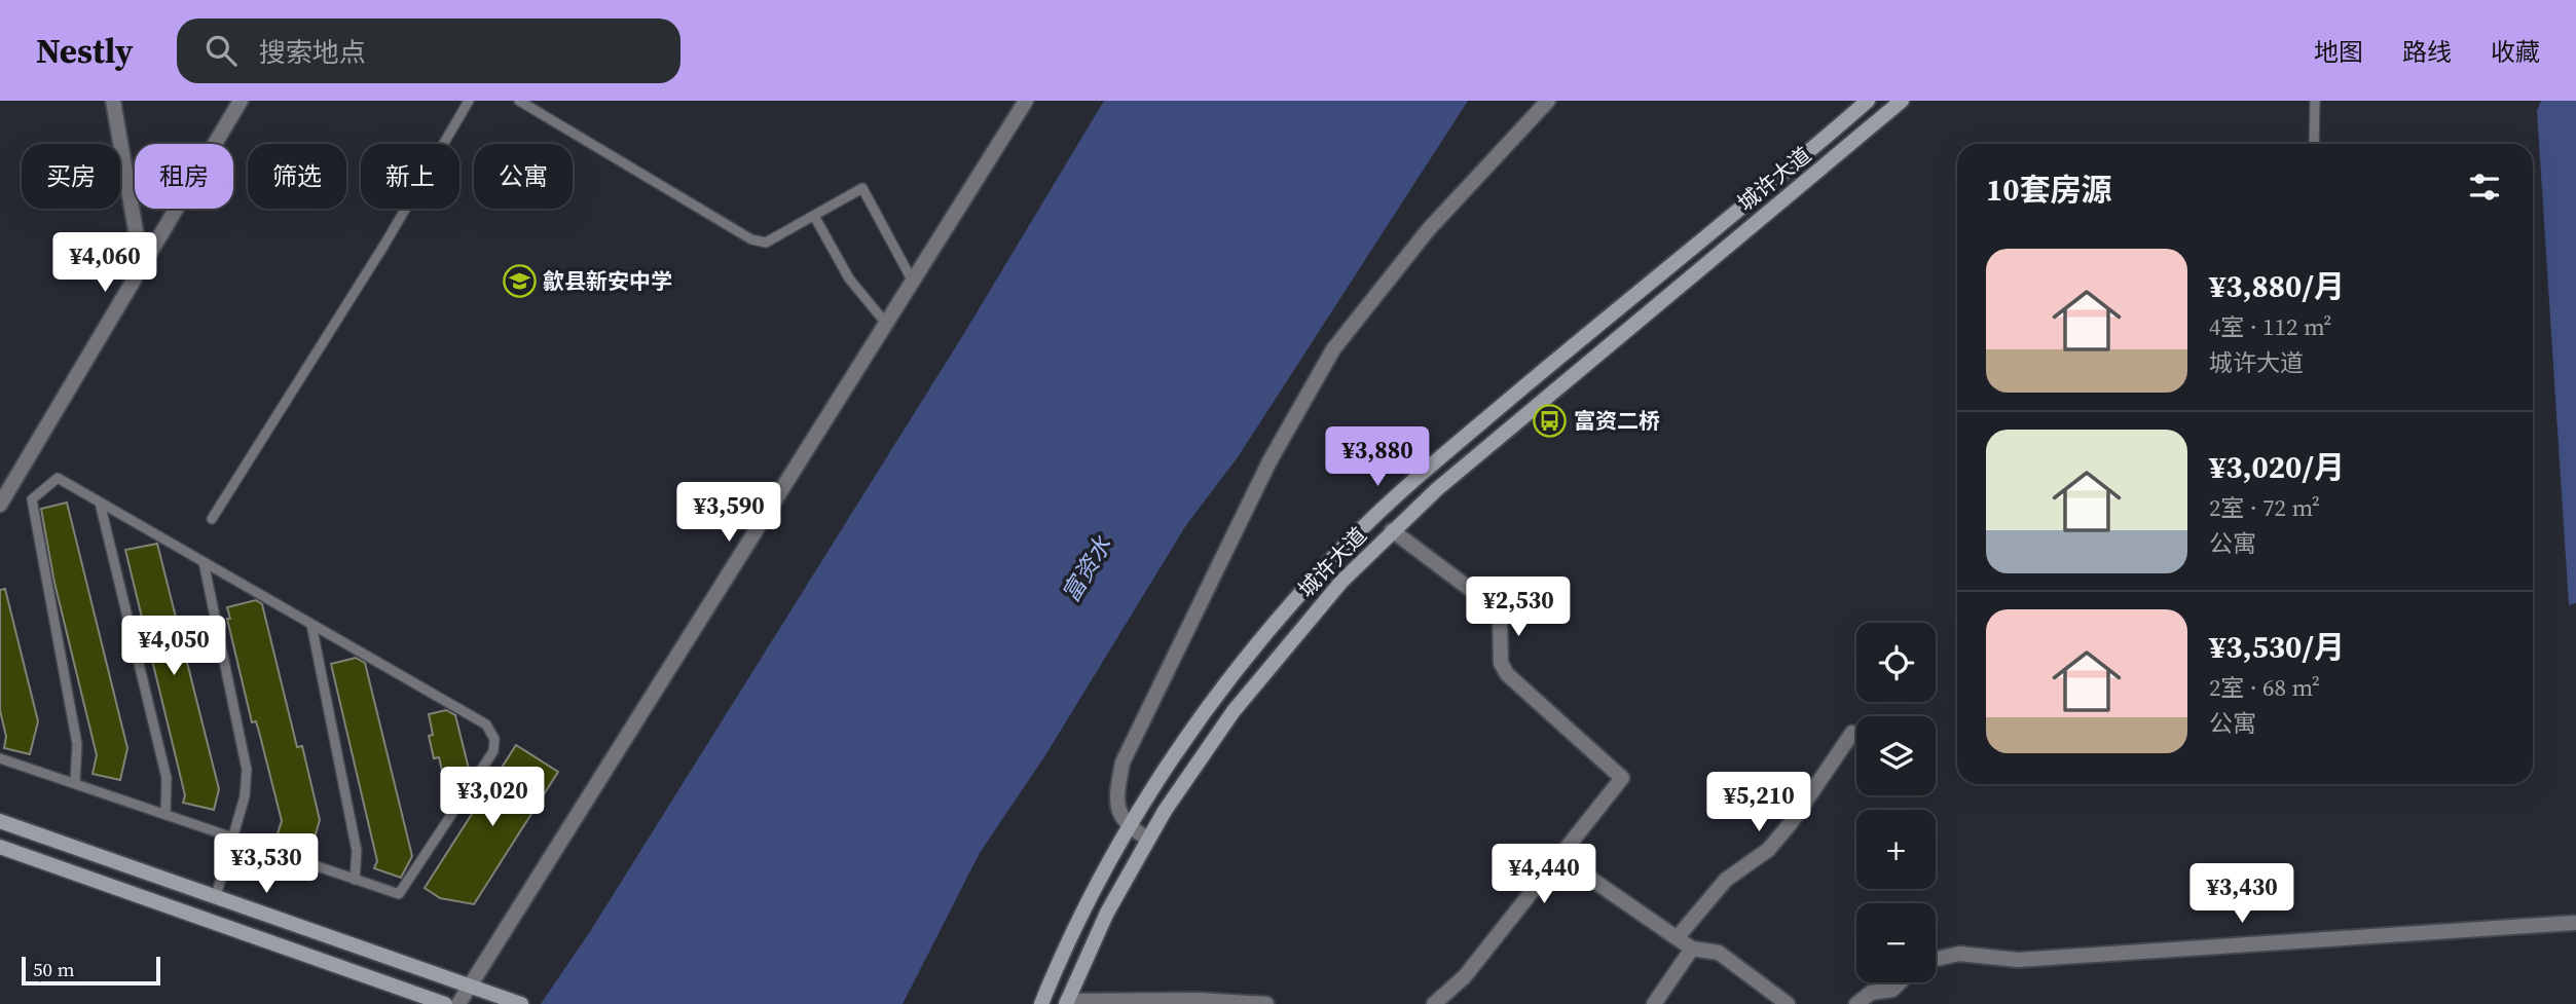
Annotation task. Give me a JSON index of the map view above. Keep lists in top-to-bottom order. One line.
{"streets":{"main road":["城许大道"]},"water":["富资水"],"places":{"school or university":["歙县新安中学"],"bus stop":["富资二桥"]},"scale_bar":"50 m","page":{"header":"Nestly","search":"搜索地点","nav":["地图","路线","收藏"],"chip":["买房","租房","筛选","新上","公寓"],"heading":"10套房源","list":[{"name":"¥3,880/月","note":"4室 · 112 m² · 城许大道"},{"name":"¥3,020/月","note":"2室 · 72 m² · 公寓"},{"name":"¥3,530/月","note":"2室 · 68 m² · 公寓"}],"price":["¥4,060","¥3,880","¥3,590","¥2,530","¥4,050","¥3,020","¥5,210","¥3,530","¥4,440","¥3,430"],"map_buttons":["+","−"],"scale":"50 m"}}
